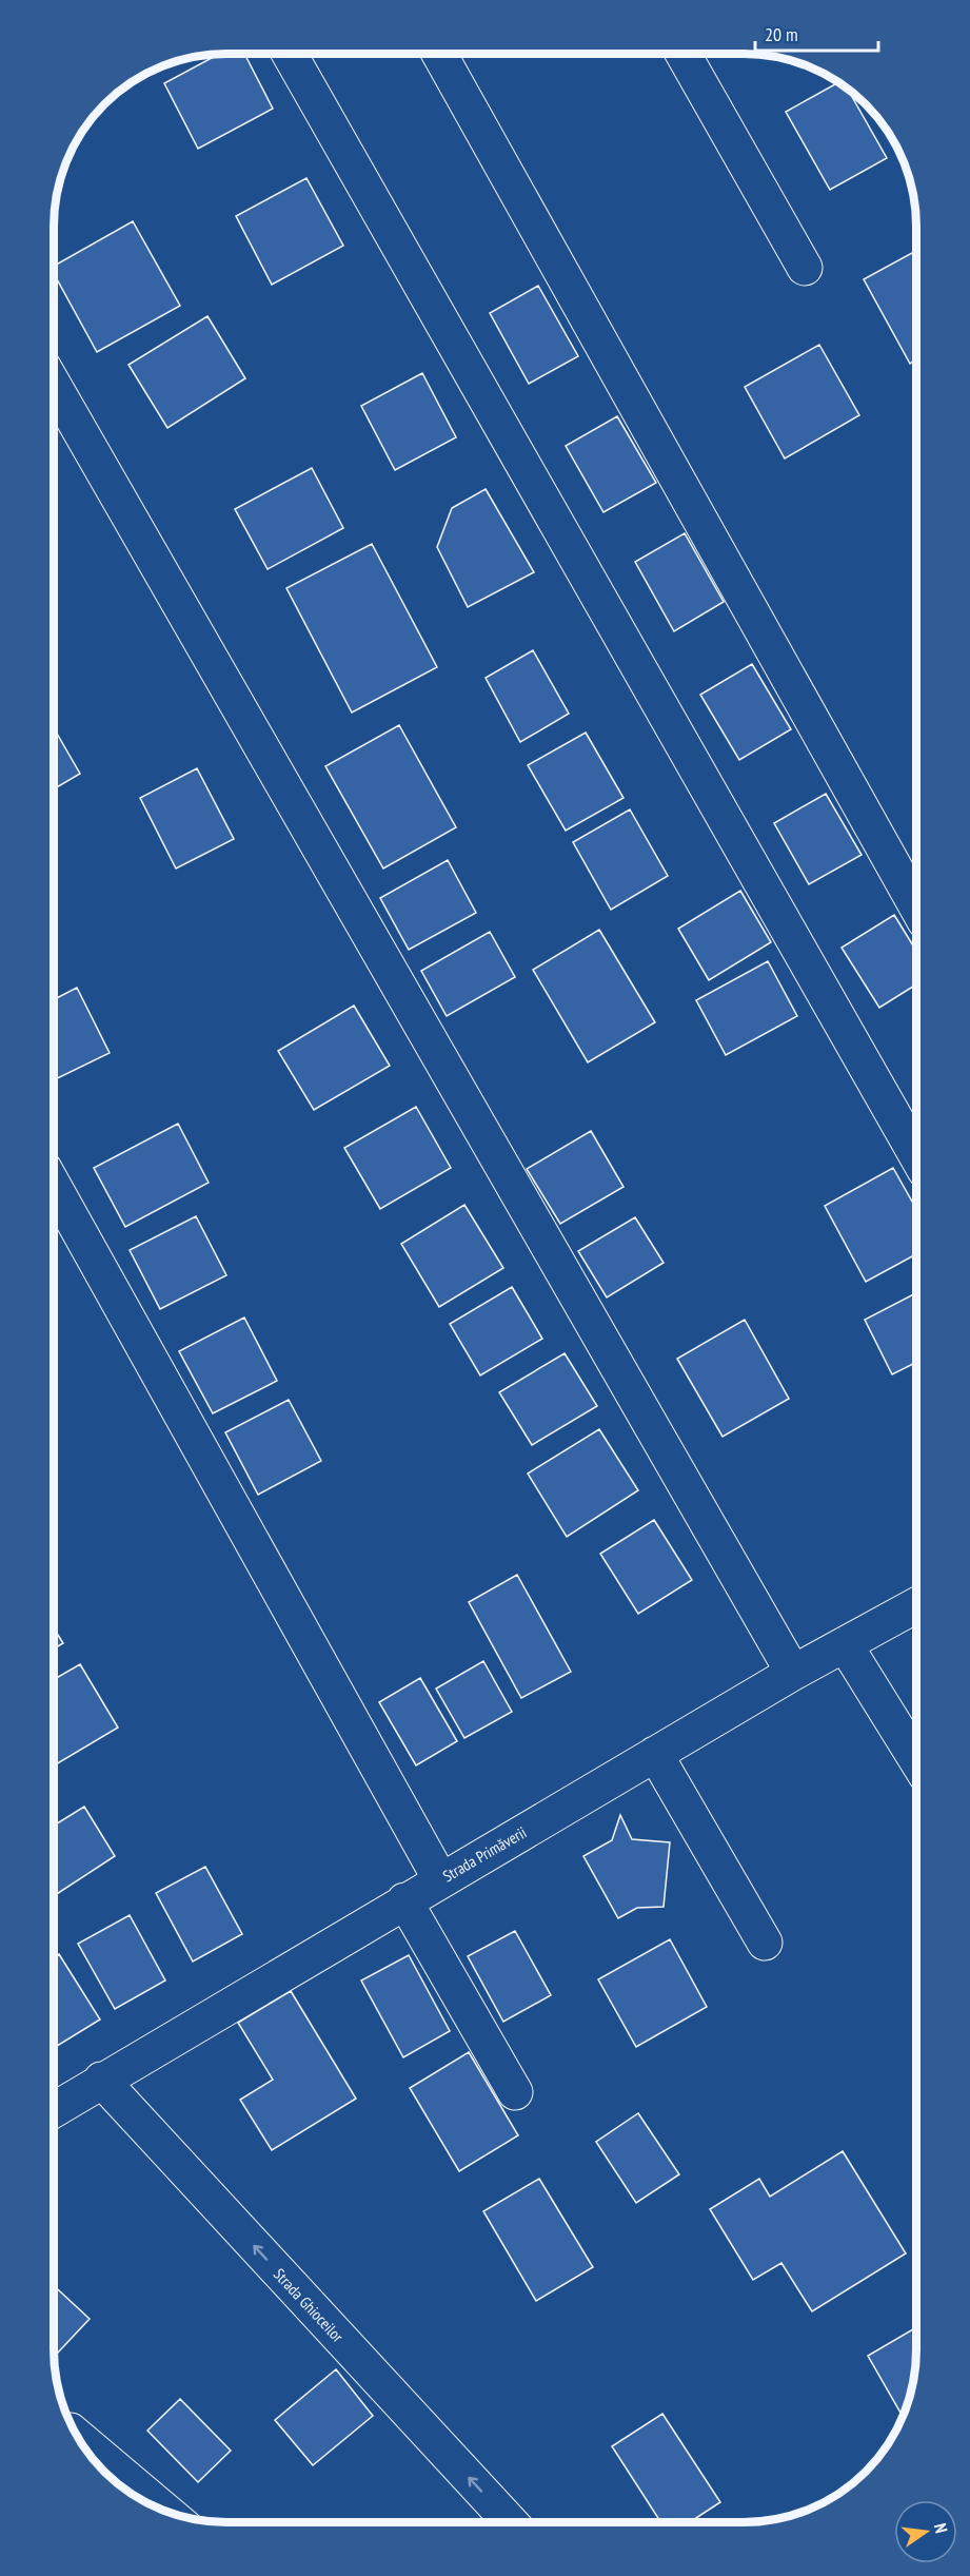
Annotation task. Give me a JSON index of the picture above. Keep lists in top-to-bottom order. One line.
{"streets":{"street":["Strada Primăverii","Strada Ghioceilor"]},"crossings":[["Strada Primăverii","Strada Ghioceilor"]],"scale_bar":"20 m","north":"right"}
